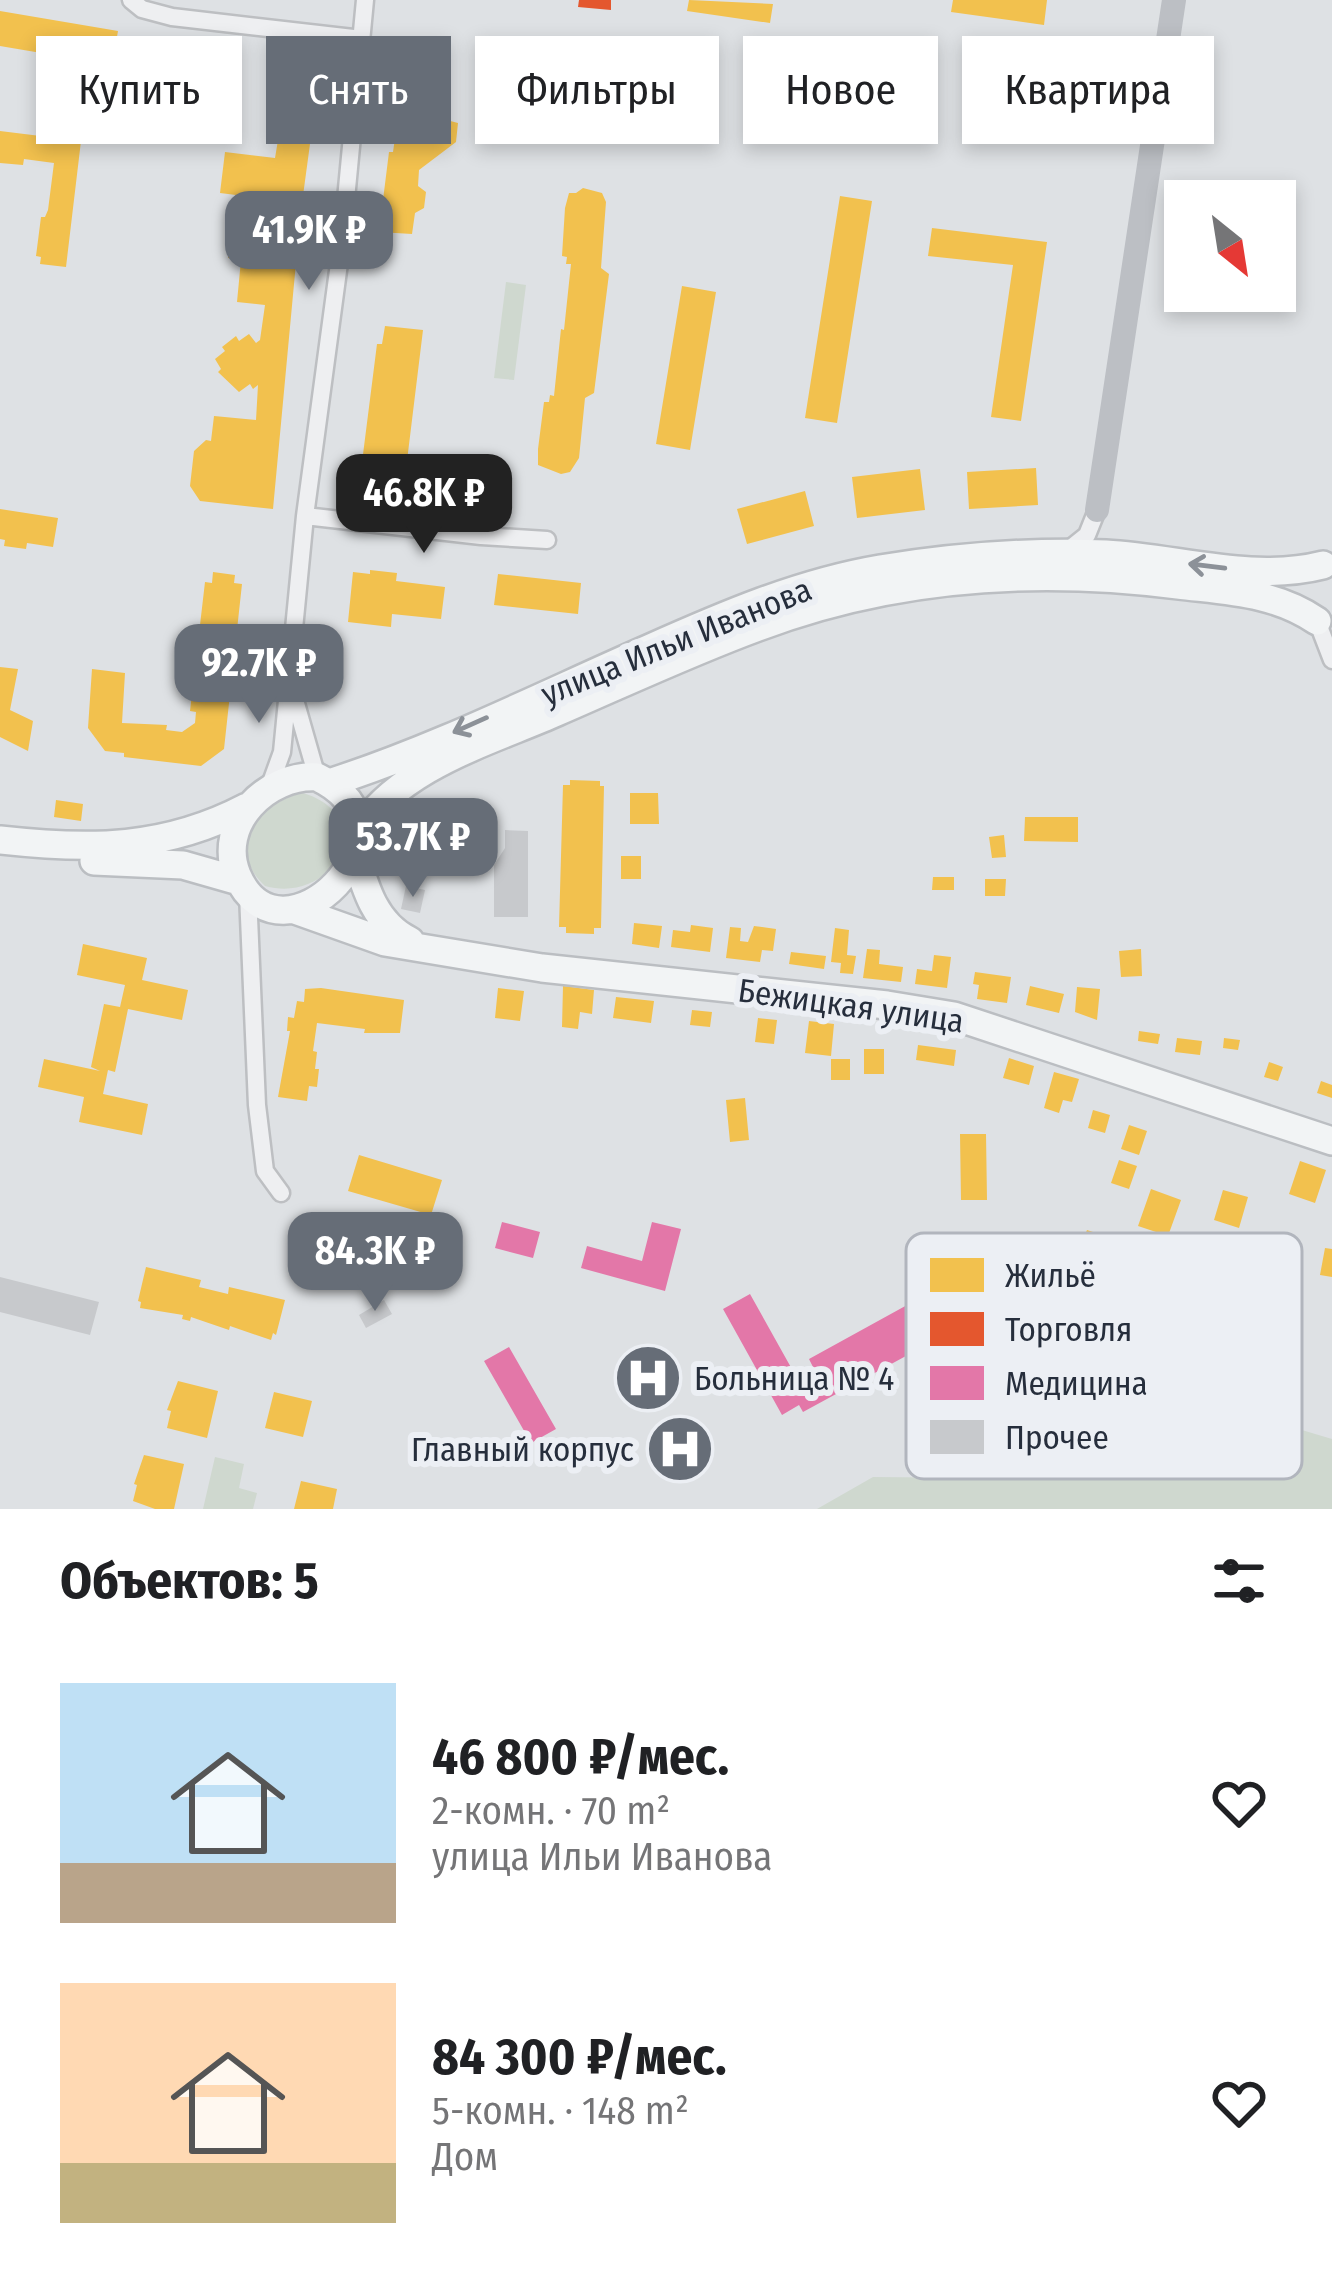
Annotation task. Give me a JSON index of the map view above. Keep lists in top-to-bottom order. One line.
{"streets":{"main road":["улица Ильи Иванова","Бежицкая улица"]},"crossings":[["улица Ильи Иванова","Бежицкая улица"]],"places":{"hospital":["Больница № 4","Главный корпус"]},"legend":["Жильё","Торговля","Медицина","Прочее"],"north":"bottom right","page":{"chip":["Купить","Снять","Фильтры","Новое","Квартира"],"price":["41.9K ₽","46.8K ₽","92.7K ₽","53.7K ₽","84.3K ₽"],"heading":"Объектов: 5","list":[{"name":"46 800 ₽/мес.","note":"2-комн. · 70 m² · улица Ильи Иванова"},{"name":"84 300 ₽/мес.","note":"5-комн. · 148 m² · Дом"}]}}
